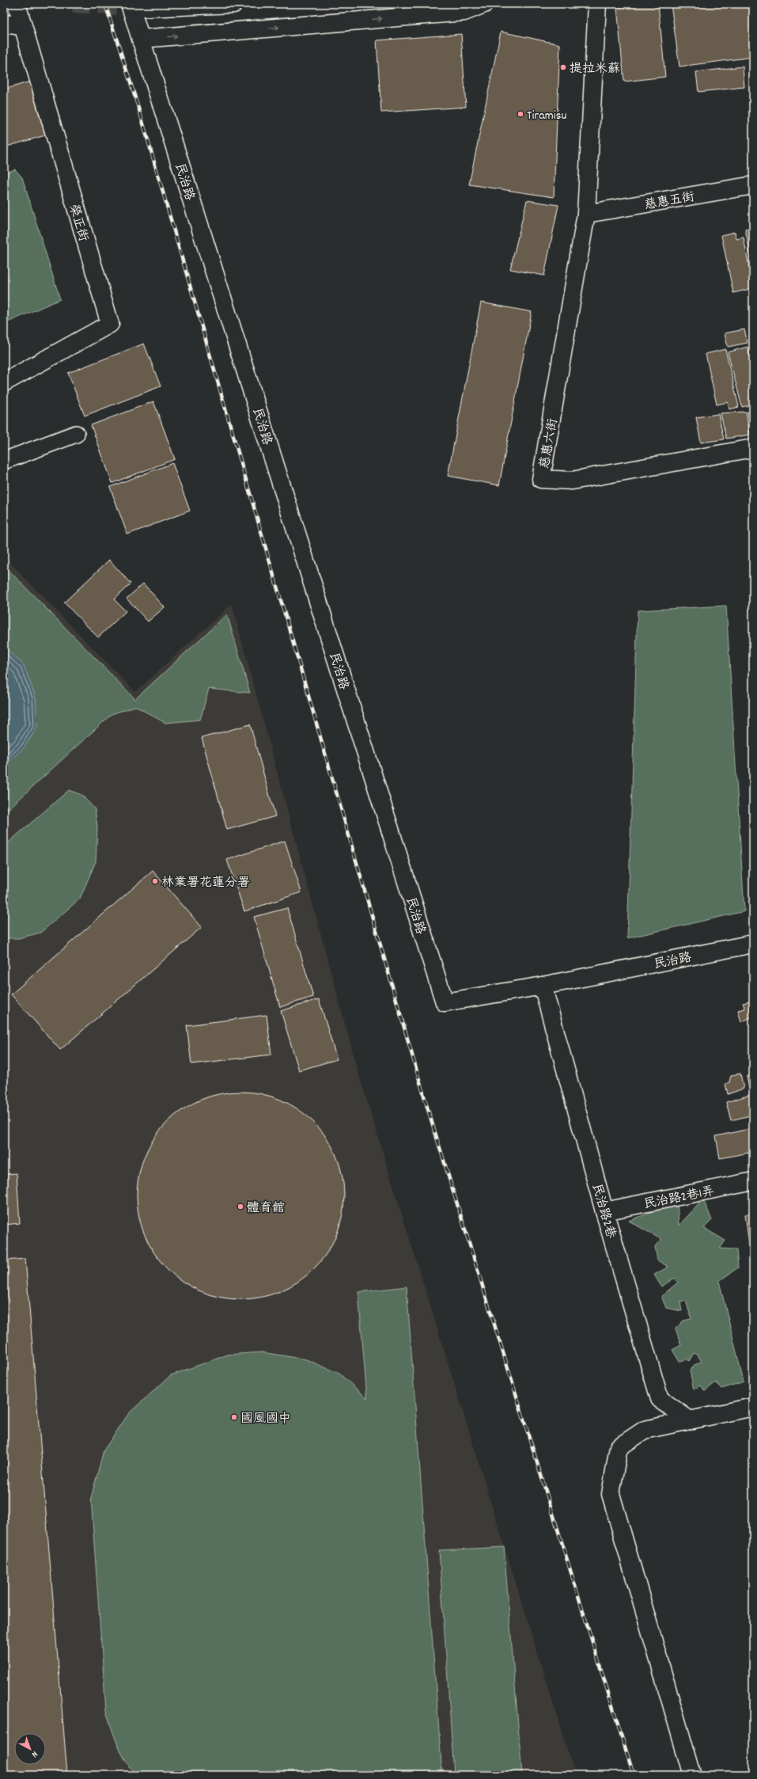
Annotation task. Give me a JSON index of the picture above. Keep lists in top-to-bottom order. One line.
{"streets":{"street":["民治路","慈惠五街","榮正街","慈惠六街","民治路2巷1弄","民治路2巷"]},"crossings":[["民治路","民治路2巷"],["慈惠五街","慈惠六街"],["民治路2巷1弄","民治路2巷"]],"places":["提拉米蘇","Tiramisu","林業署花蓮分署","體育館","國風國中"],"north":"bottom right"}
